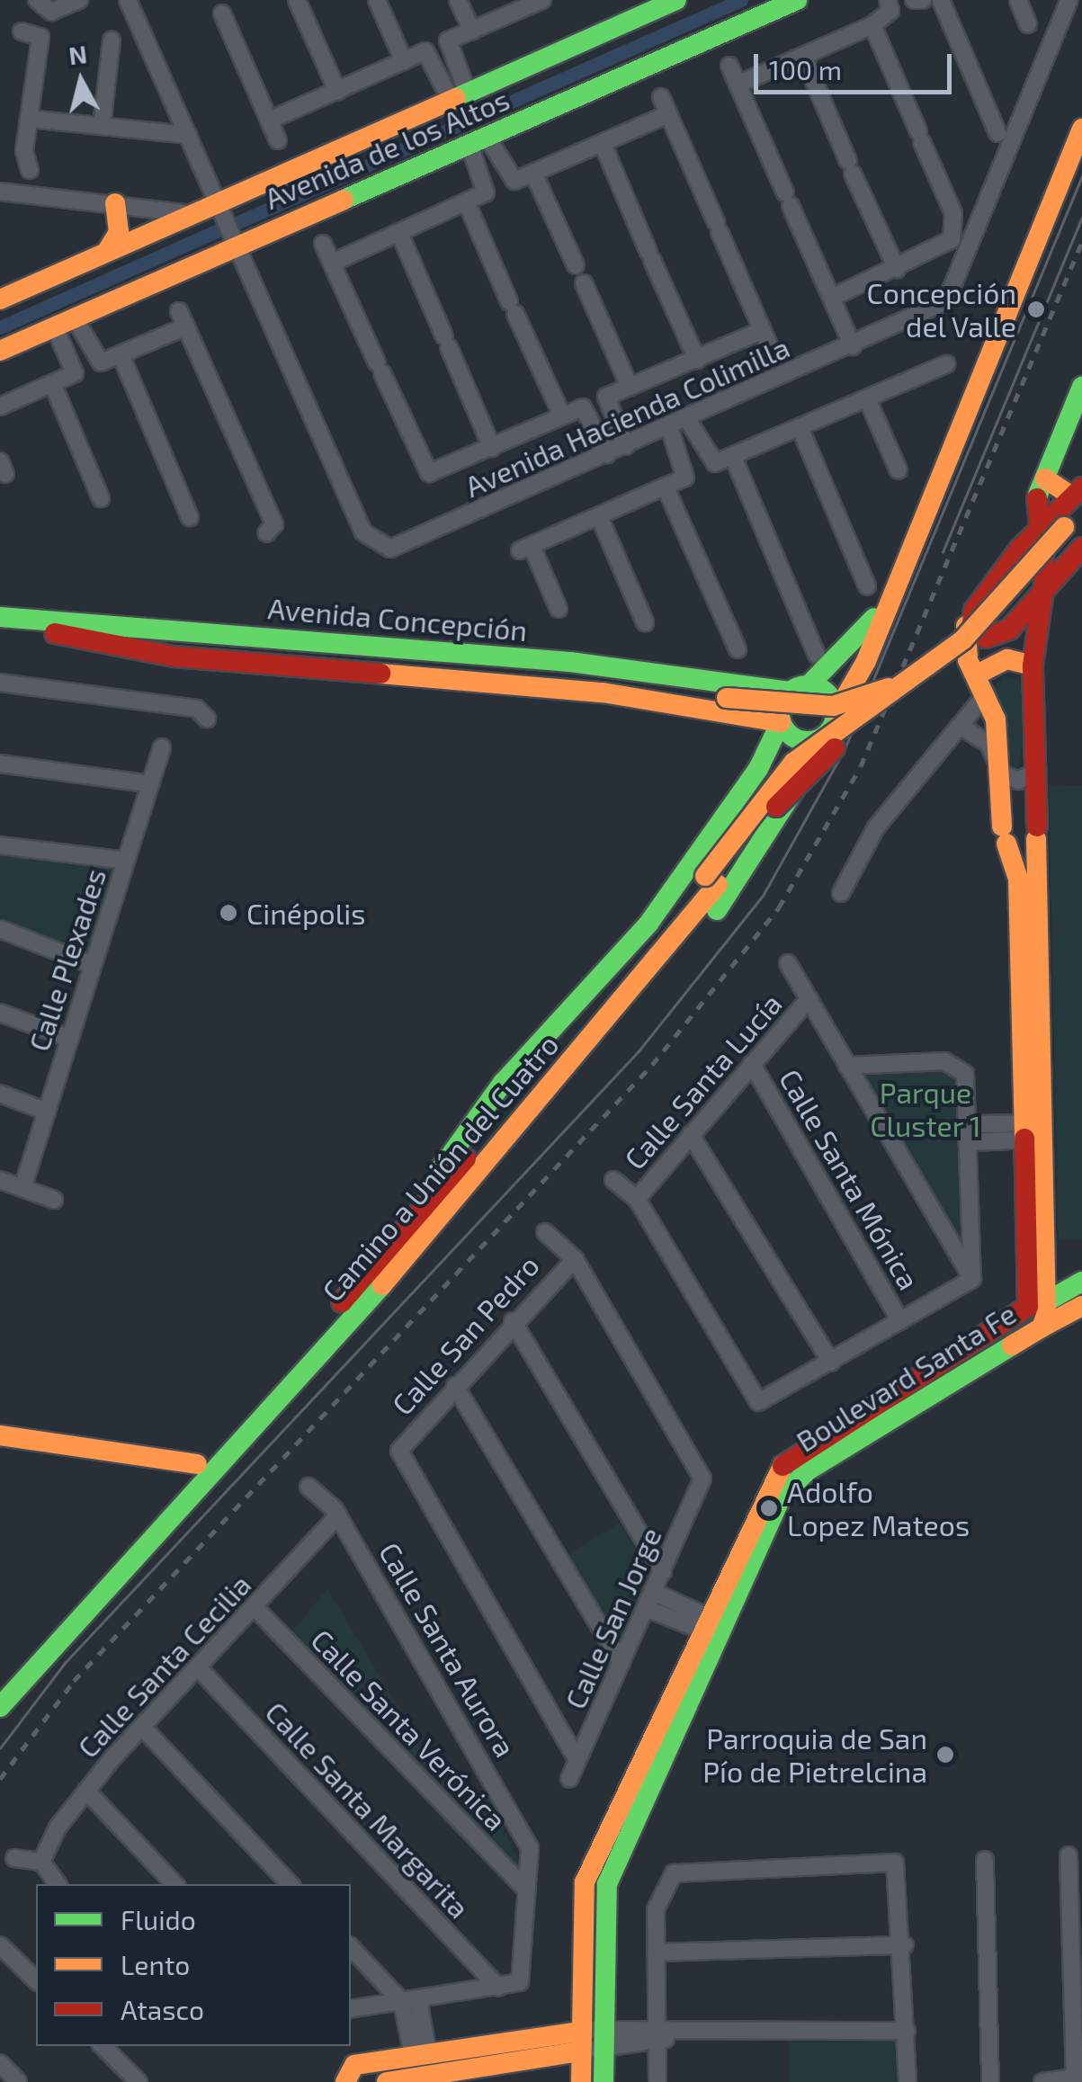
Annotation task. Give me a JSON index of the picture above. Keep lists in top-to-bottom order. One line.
{"streets":{"main road":["Avenida de los Altos","Avenida Concepción","Camino a Unión del Cuatro","Boulevard Santa Fe"],"street":["Avenida Hacienda Colimilla","Calle Plexades","Calle Santa Lucía","Calle Santa Mónica","Calle San Pedro","Calle San Jorge","Calle Santa Aurora","Calle Santa Cecilia","Calle Santa Verónica","Calle Santa Margarita"]},"crossings":[["Avenida de los Altos","Avenida Hacienda Colimilla"],["Avenida Concepción","Camino a Unión del Cuatro"],["Calle Santa Lucía","Calle Santa Mónica"],["Calle San Pedro","Calle San Jorge"],["Calle San Pedro","Calle Santa Aurora"],["Calle San Jorge","Calle Santa Aurora"],["Calle Santa Aurora","Calle Santa Cecilia"],["Calle Santa Aurora","Calle Santa Verónica"],["Calle Santa Cecilia","Calle Santa Verónica"],["Calle Santa Cecilia","Calle Santa Margarita"]],"parks":["Parque Cluster 1"],"places":["Concepción del Valle","Cinépolis","Adolfo Lopez Mateos","Parroquia de San Pío de Pietrelcina"],"legend":["Fluido","Lento","Atasco"],"scale_bar":"100 m","north":"top"}
